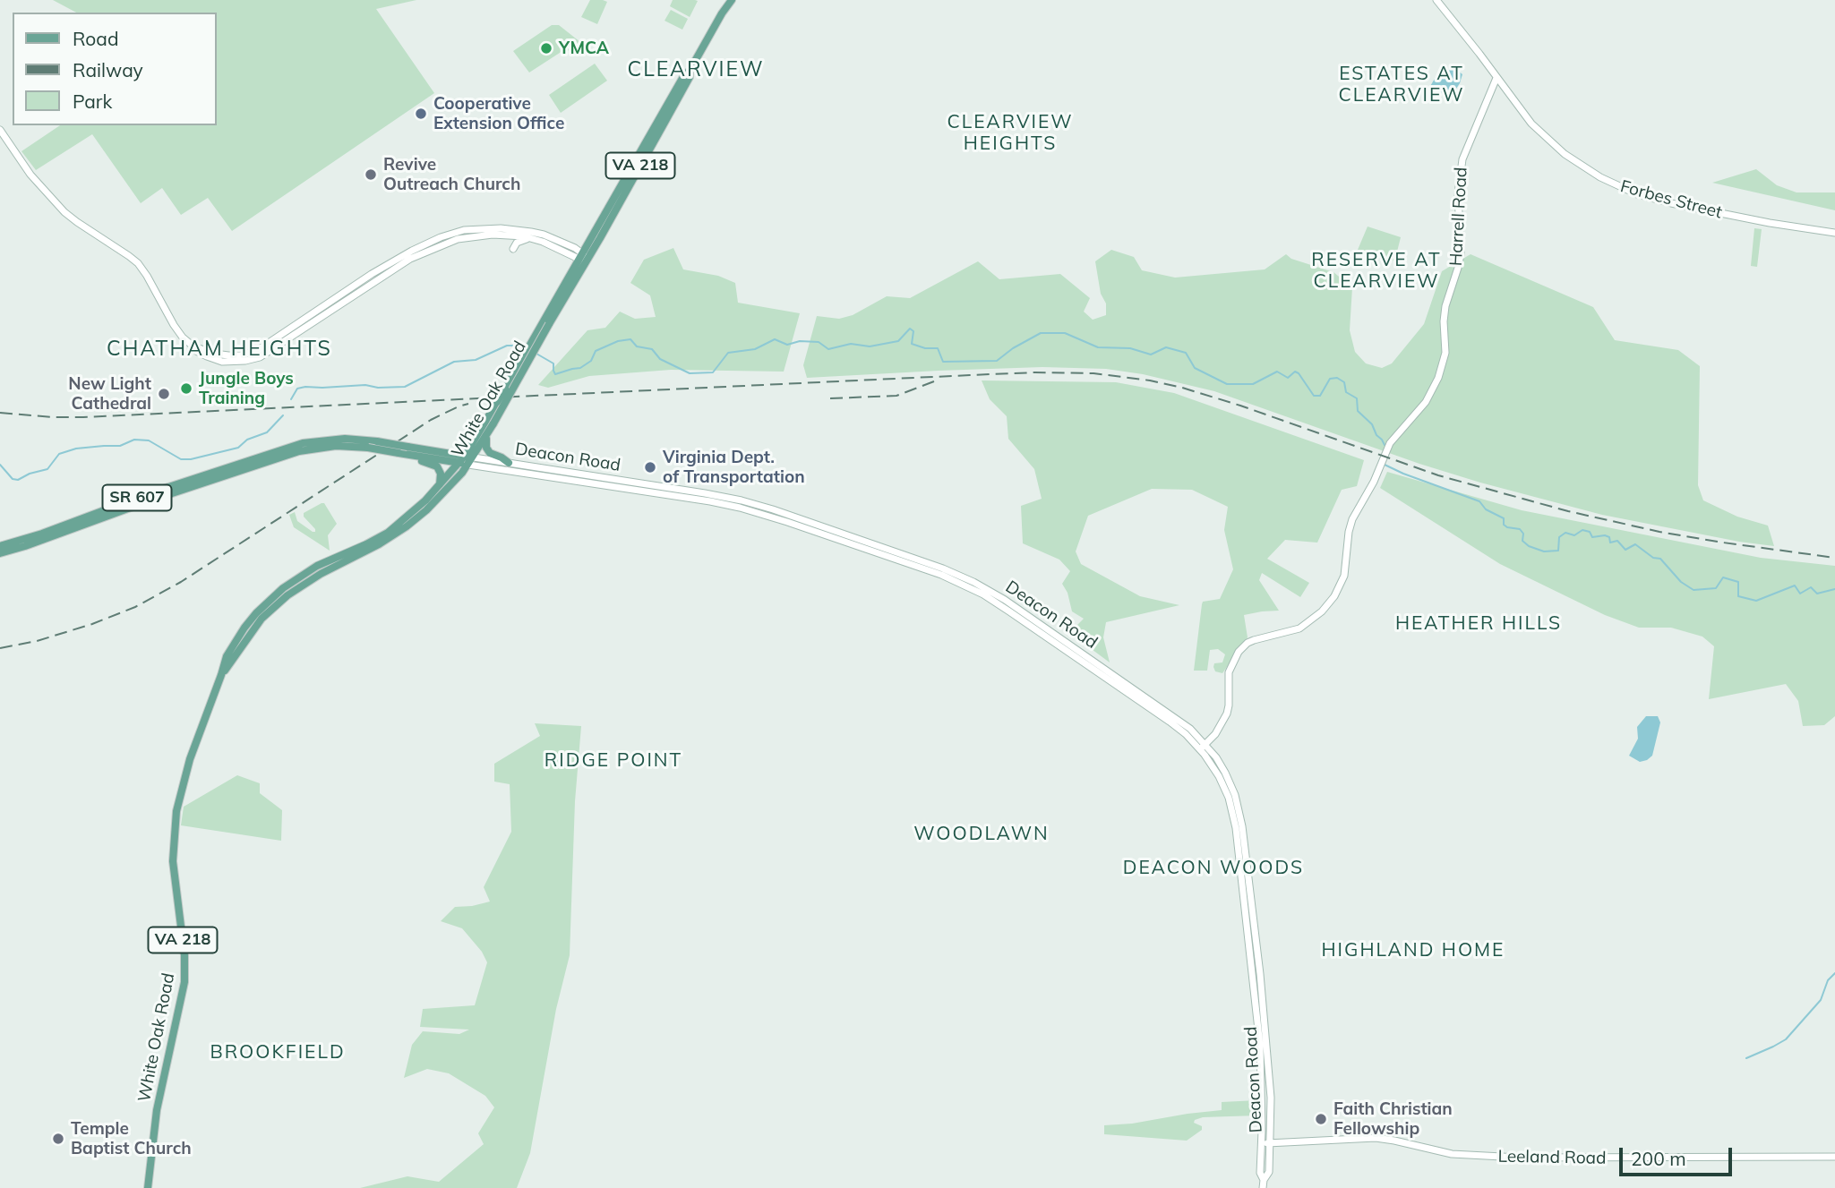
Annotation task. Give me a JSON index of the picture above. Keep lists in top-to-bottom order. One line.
{"streets":{"main road":["VA 218","Forbes Street","Harrell Road","White Oak Road","Deacon Road","SR 607","Leeland Road"]},"crossings":[["VA 218","White Oak Road"],["Forbes Street","Harrell Road"],["Harrell Road","Deacon Road"],["White Oak Road","Deacon Road"],["White Oak Road","SR 607"],["Deacon Road","SR 607"],["Deacon Road","Leeland Road"]],"districts":["CLEARVIEW","ESTATES AT CLEARVIEW","CLEARVIEW HEIGHTS","RESERVE AT CLEARVIEW","CHATHAM HEIGHTS","HEATHER HILLS","RIDGE POINT","WOODLAWN","DEACON WOODS","HIGHLAND HOME","BROOKFIELD"],"places":["YMCA","Cooperative Extension Office","Revive Outreach Church","Jungle Boys Training","New Light Cathedral","Virginia Dept. of Transportation","Faith Christian Fellowship","Temple Baptist Church"],"legend":["Road","Railway","Park"],"scale_bar":"200 m"}
